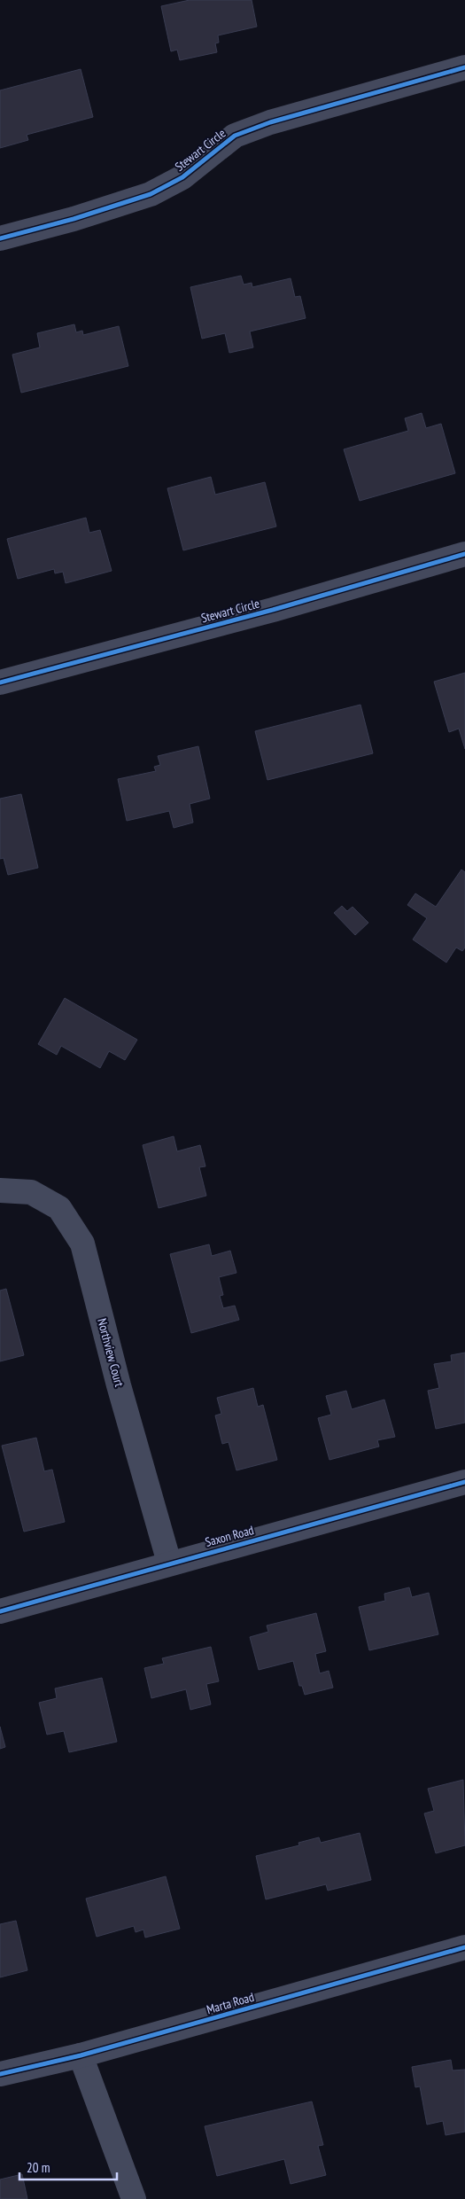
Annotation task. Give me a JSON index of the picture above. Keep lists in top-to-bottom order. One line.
{"streets":{"street":["Stewart Circle","Northview Court","Saxon Road","Marta Road"]},"crossings":[["Northview Court","Saxon Road"]],"scale_bar":"20 m"}
